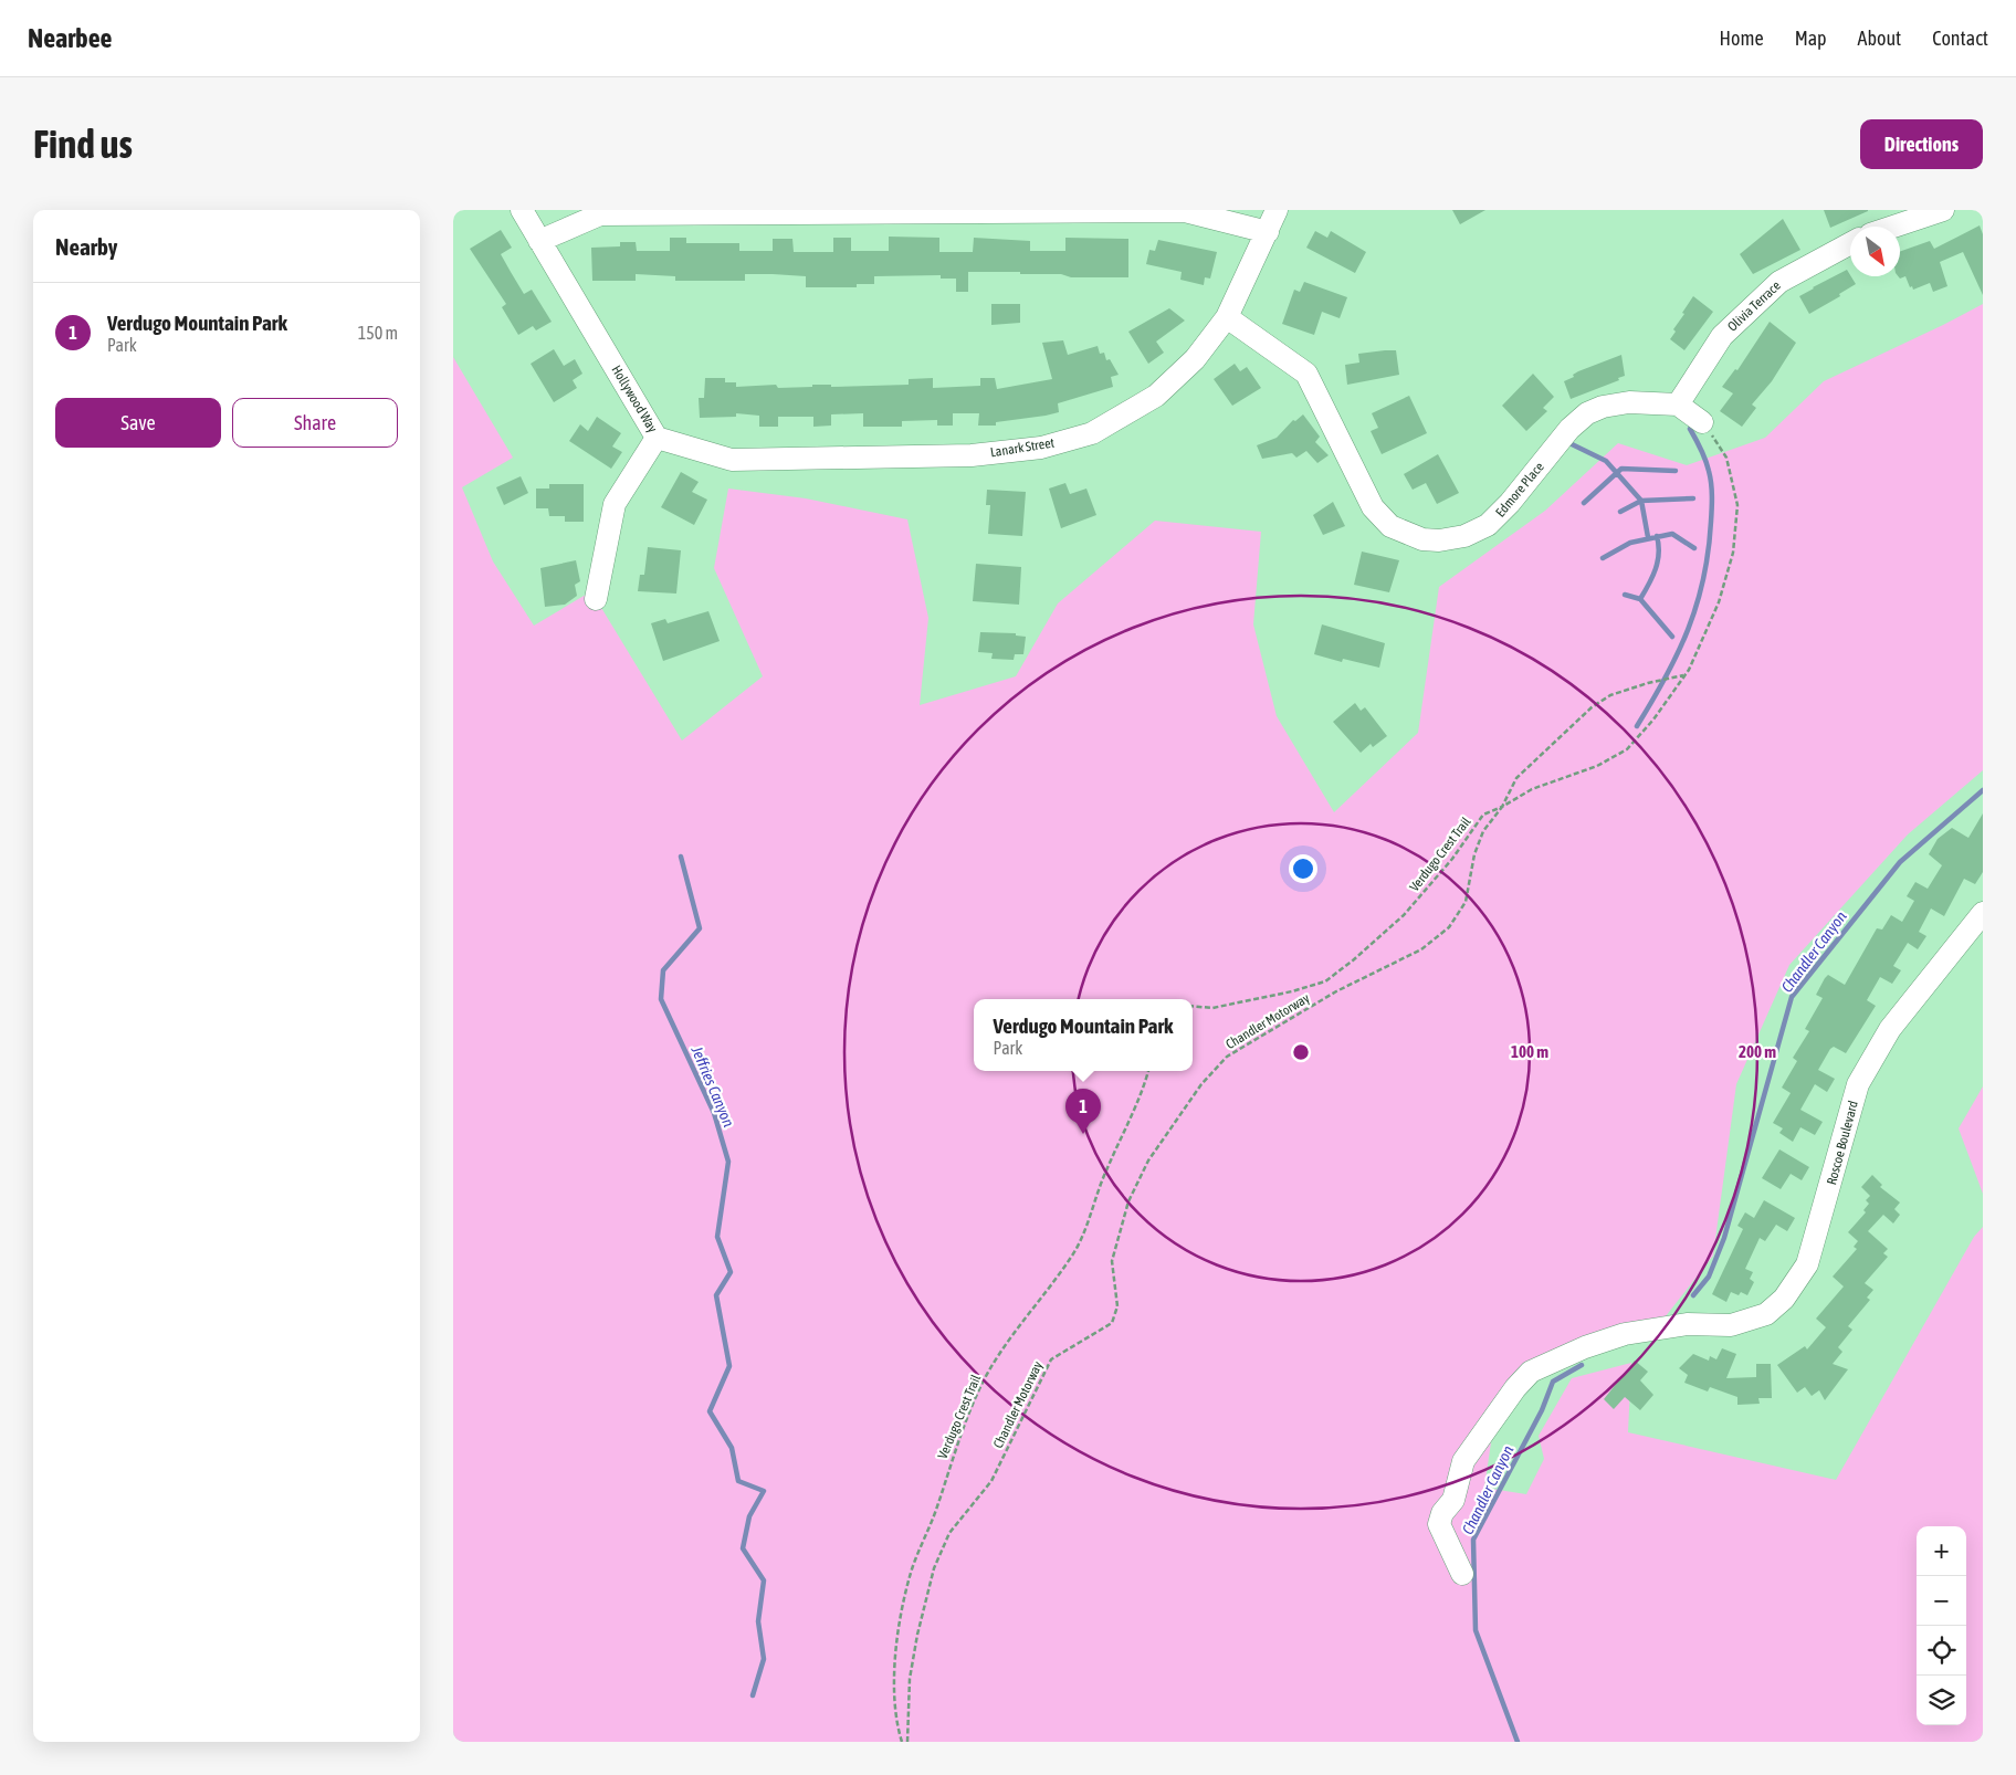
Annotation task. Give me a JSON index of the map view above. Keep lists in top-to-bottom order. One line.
{"streets":{"street":["Olivia Terrace","Hollywood Way","Lanark Street","Edmore Place","Roscoe Boulevard"],"path":["Verdugo Crest Trail","Chandler Motorway"]},"crossings":[["Olivia Terrace","Edmore Place"],["Hollywood Way","Lanark Street"],["Lanark Street","Edmore Place"],["Verdugo Crest Trail","Chandler Motorway"]],"water":["Chandler Canyon","Jeffries Canyon"],"north":"bottom right","page":{"header":"Nearbee","nav":["Home","Map","About","Contact"],"buttons":["Directions",["Save","Share"]],"title":"Find us","heading":"Nearby","list":[{"mark":"1","name":"Verdugo Mountain Park","note":"Park","value":"150 m"}],"popup":["Verdugo Mountain Park","Park"],"pins":"1","map_buttons":["+","−"]},"rings":["100 m","200 m"]}
